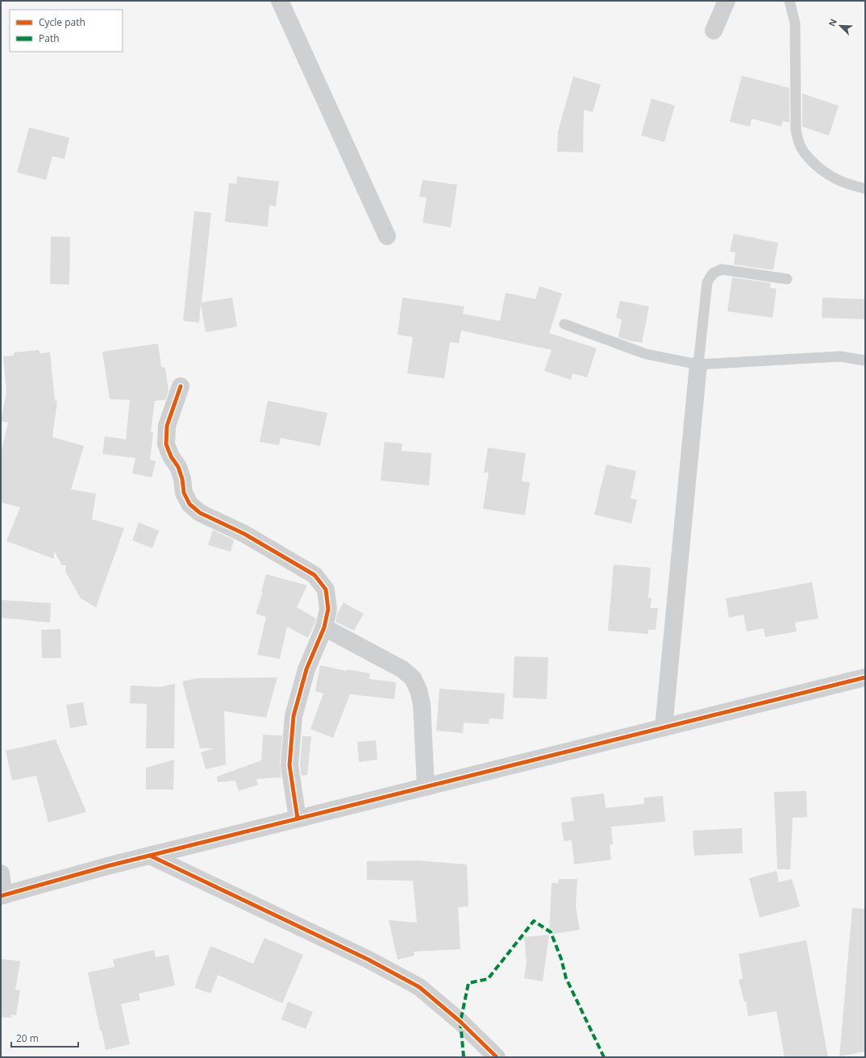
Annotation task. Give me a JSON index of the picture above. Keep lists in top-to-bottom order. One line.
{"legend":["Cycle path","Path"],"scale_bar":"20 m","north":"top left"}
